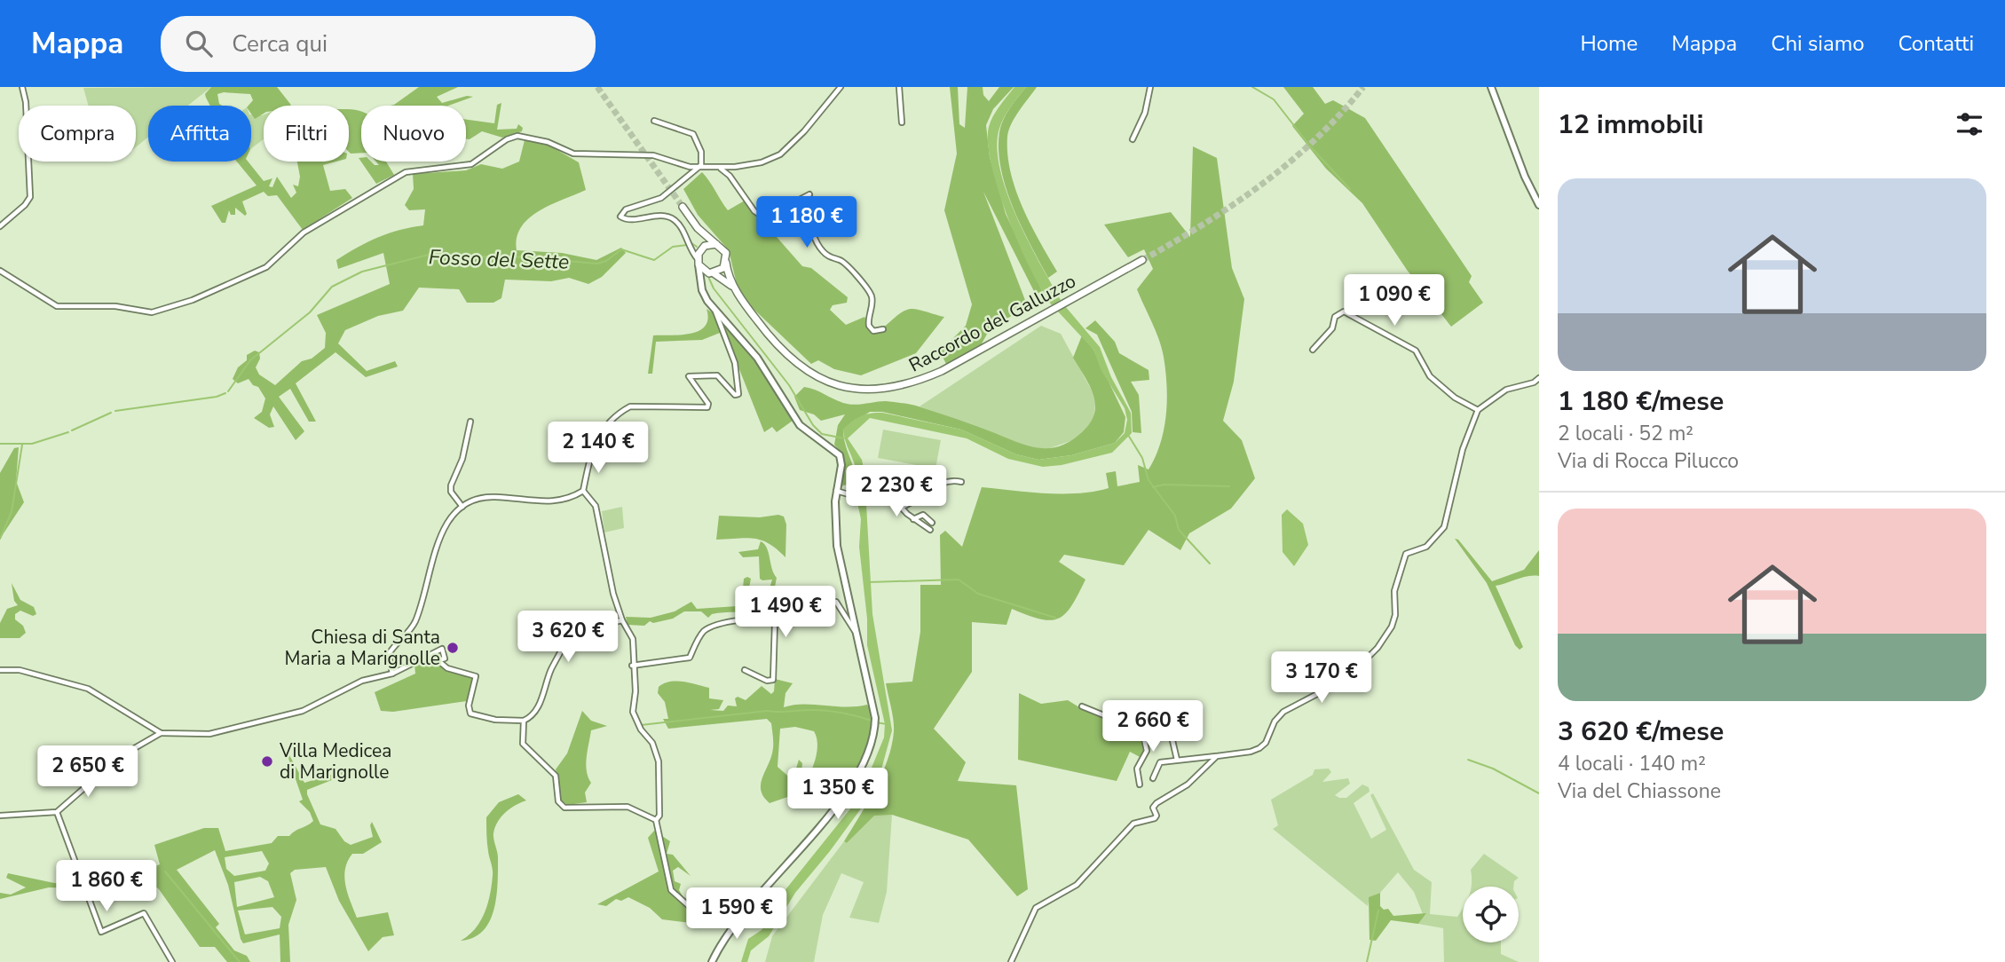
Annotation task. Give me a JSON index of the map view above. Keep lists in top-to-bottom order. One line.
{"streets":{"main road":["Raccordo del Galluzzo"]},"water":["Fosso del Sette"],"places":["Chiesa di Santa Maria a Marignolle","Villa Medicea di Marignolle"],"page":{"header":"Mappa","search":"Cerca qui","nav":["Home","Mappa","Chi siamo","Contatti"],"heading":"12 immobili","chip":["Compra","Affitta","Filtri","Nuovo"],"list":[{"name":"1 180 €/mese","note":"2 locali · 52 m² · Via di Rocca Pilucco"},{"name":"3 620 €/mese","note":"4 locali · 140 m² · Via del Chiassone"}],"price":["1 180 €","1 090 €","2 140 €","2 230 €","1 490 €","3 620 €","3 170 €","2 660 €","2 650 €","1 350 €","1 860 €","1 590 €"]}}
